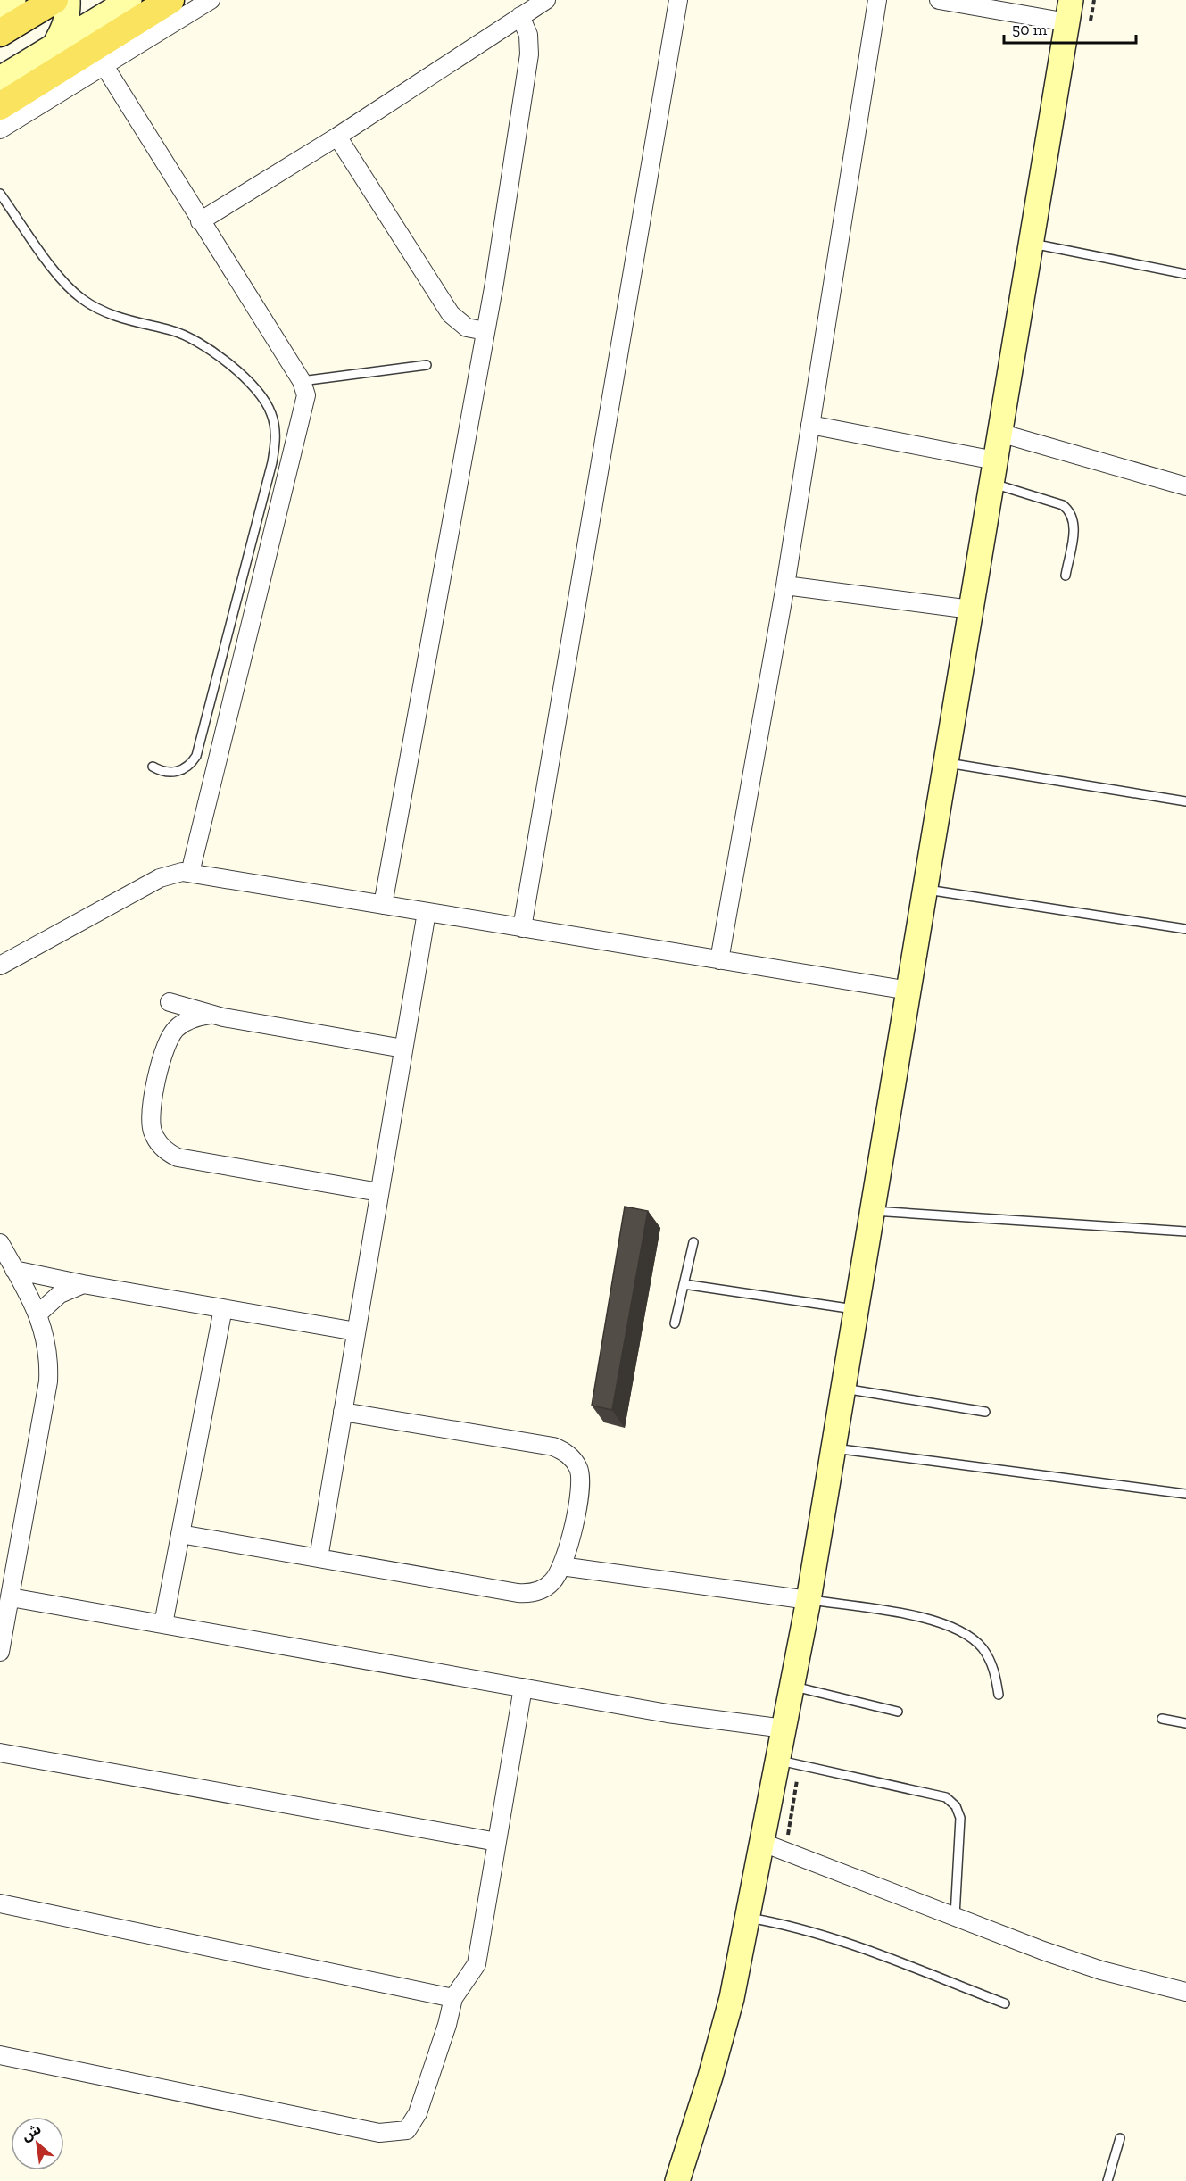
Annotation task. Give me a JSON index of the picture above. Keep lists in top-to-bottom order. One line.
{"scale_bar":"50 m","north":"top left"}
